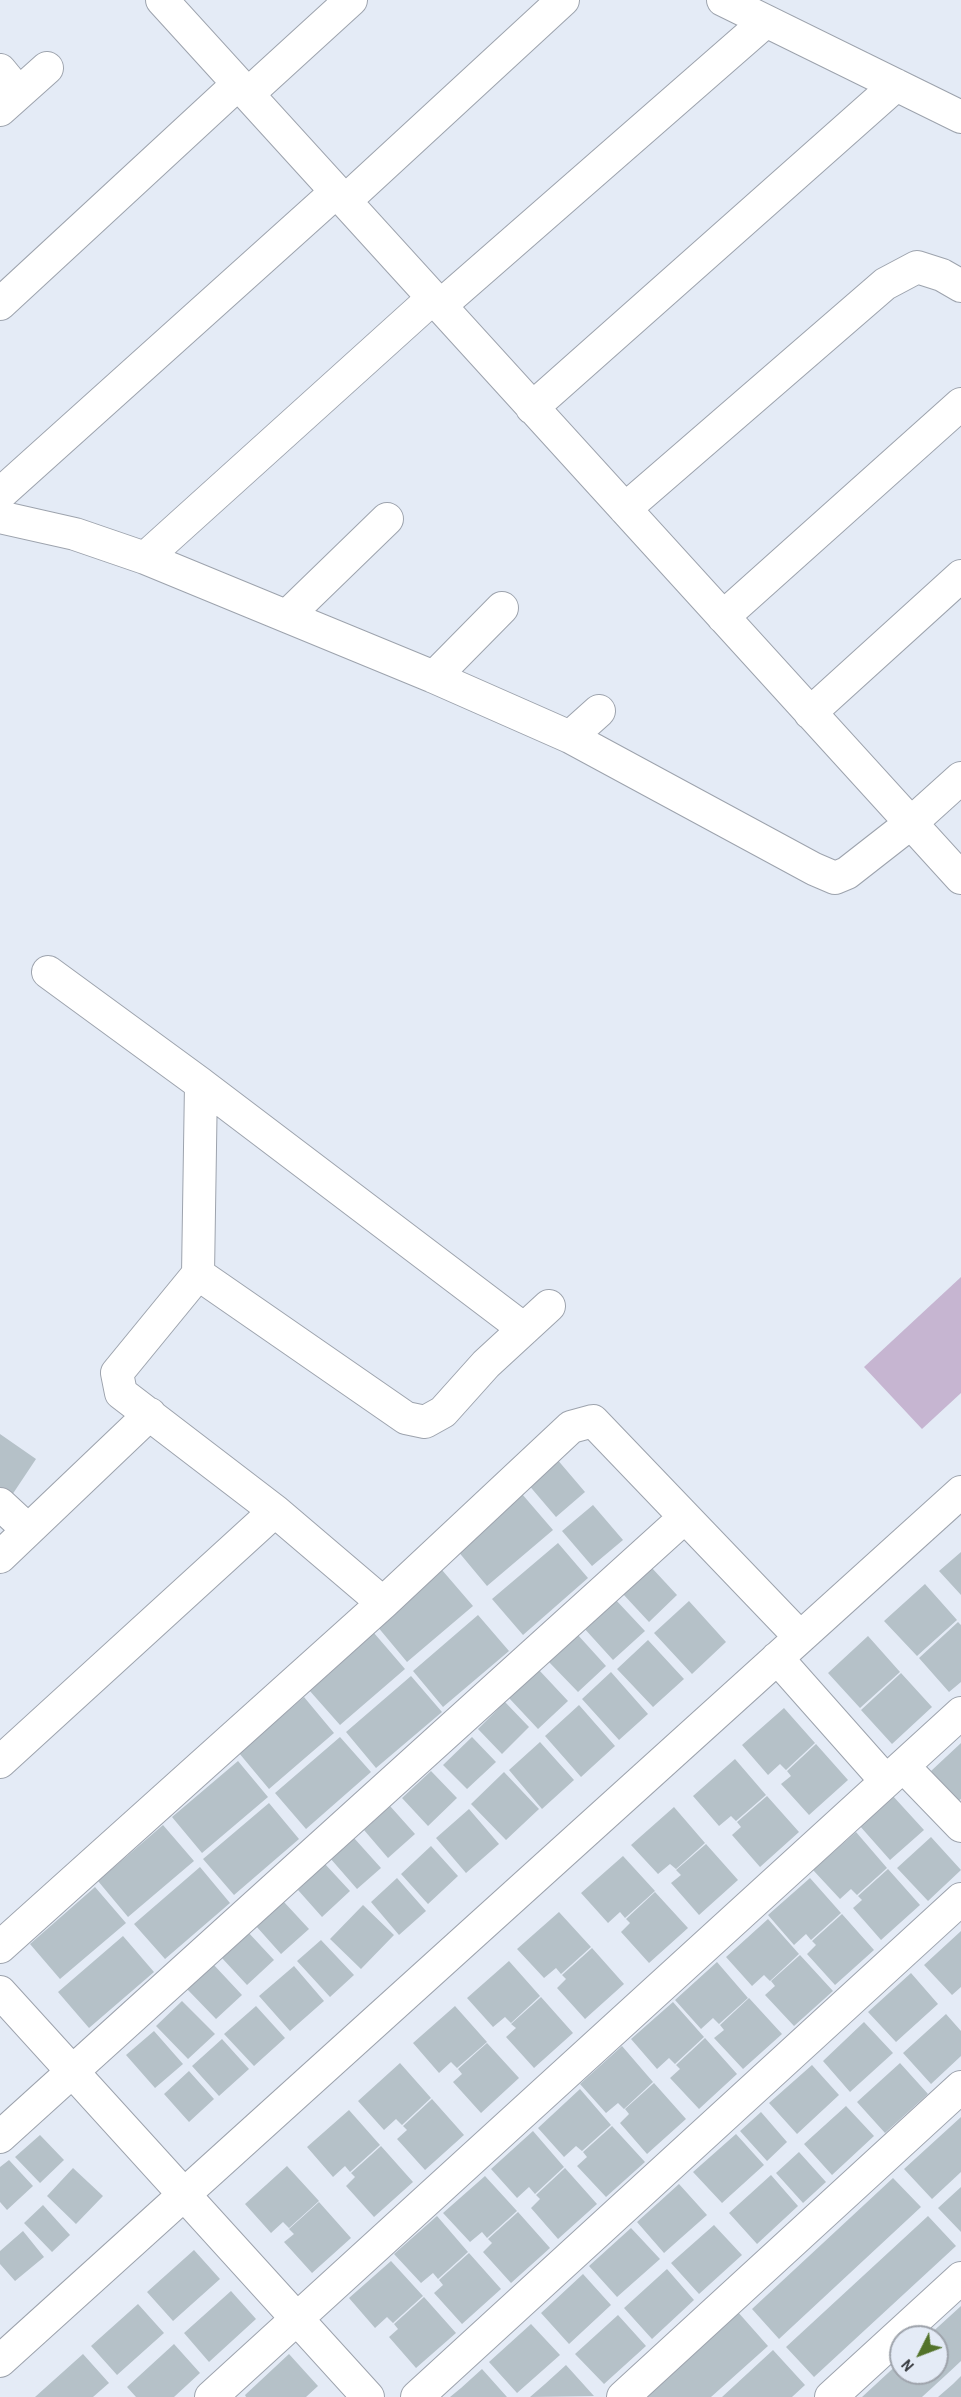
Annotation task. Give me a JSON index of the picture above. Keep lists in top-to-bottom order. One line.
{"north":"bottom left"}
